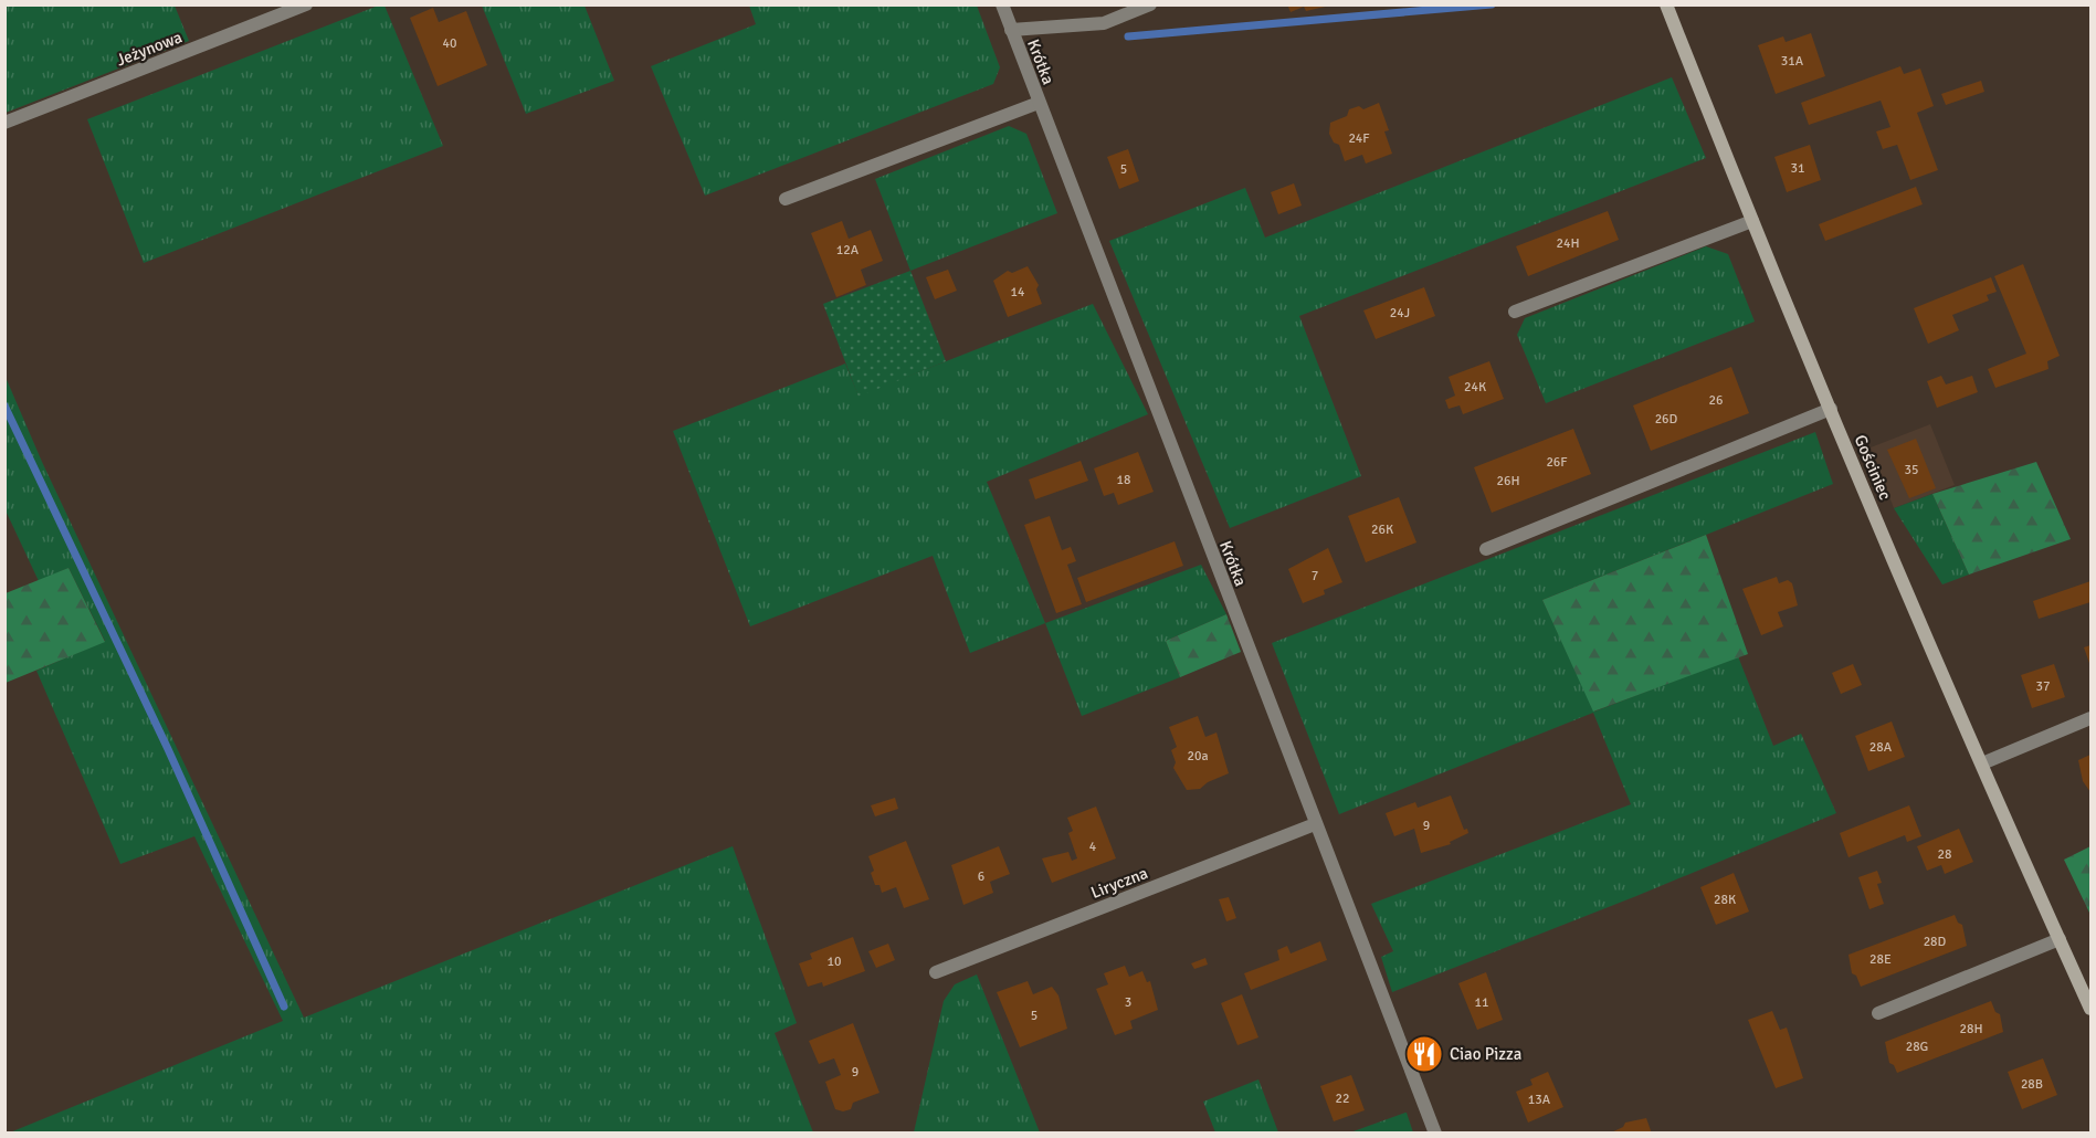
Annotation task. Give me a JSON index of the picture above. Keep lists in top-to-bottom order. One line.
{"streets":{"street":["Jeżynowa","Krótka","Gościniec","Liryczna"]},"crossings":[["Krótka","Liryczna"]],"places":{"restaurant":["Ciao Pizza"]},"house_numbers":["40","31A","24F","31","5","24H","12A","14","24J","24K","26","26D","26F","35","18","26H","26K","7","37","28A","20a","9","4","28","6","28K","28D","28E","10","3","11","5","28H","28G","9","28B","22","13A"]}
